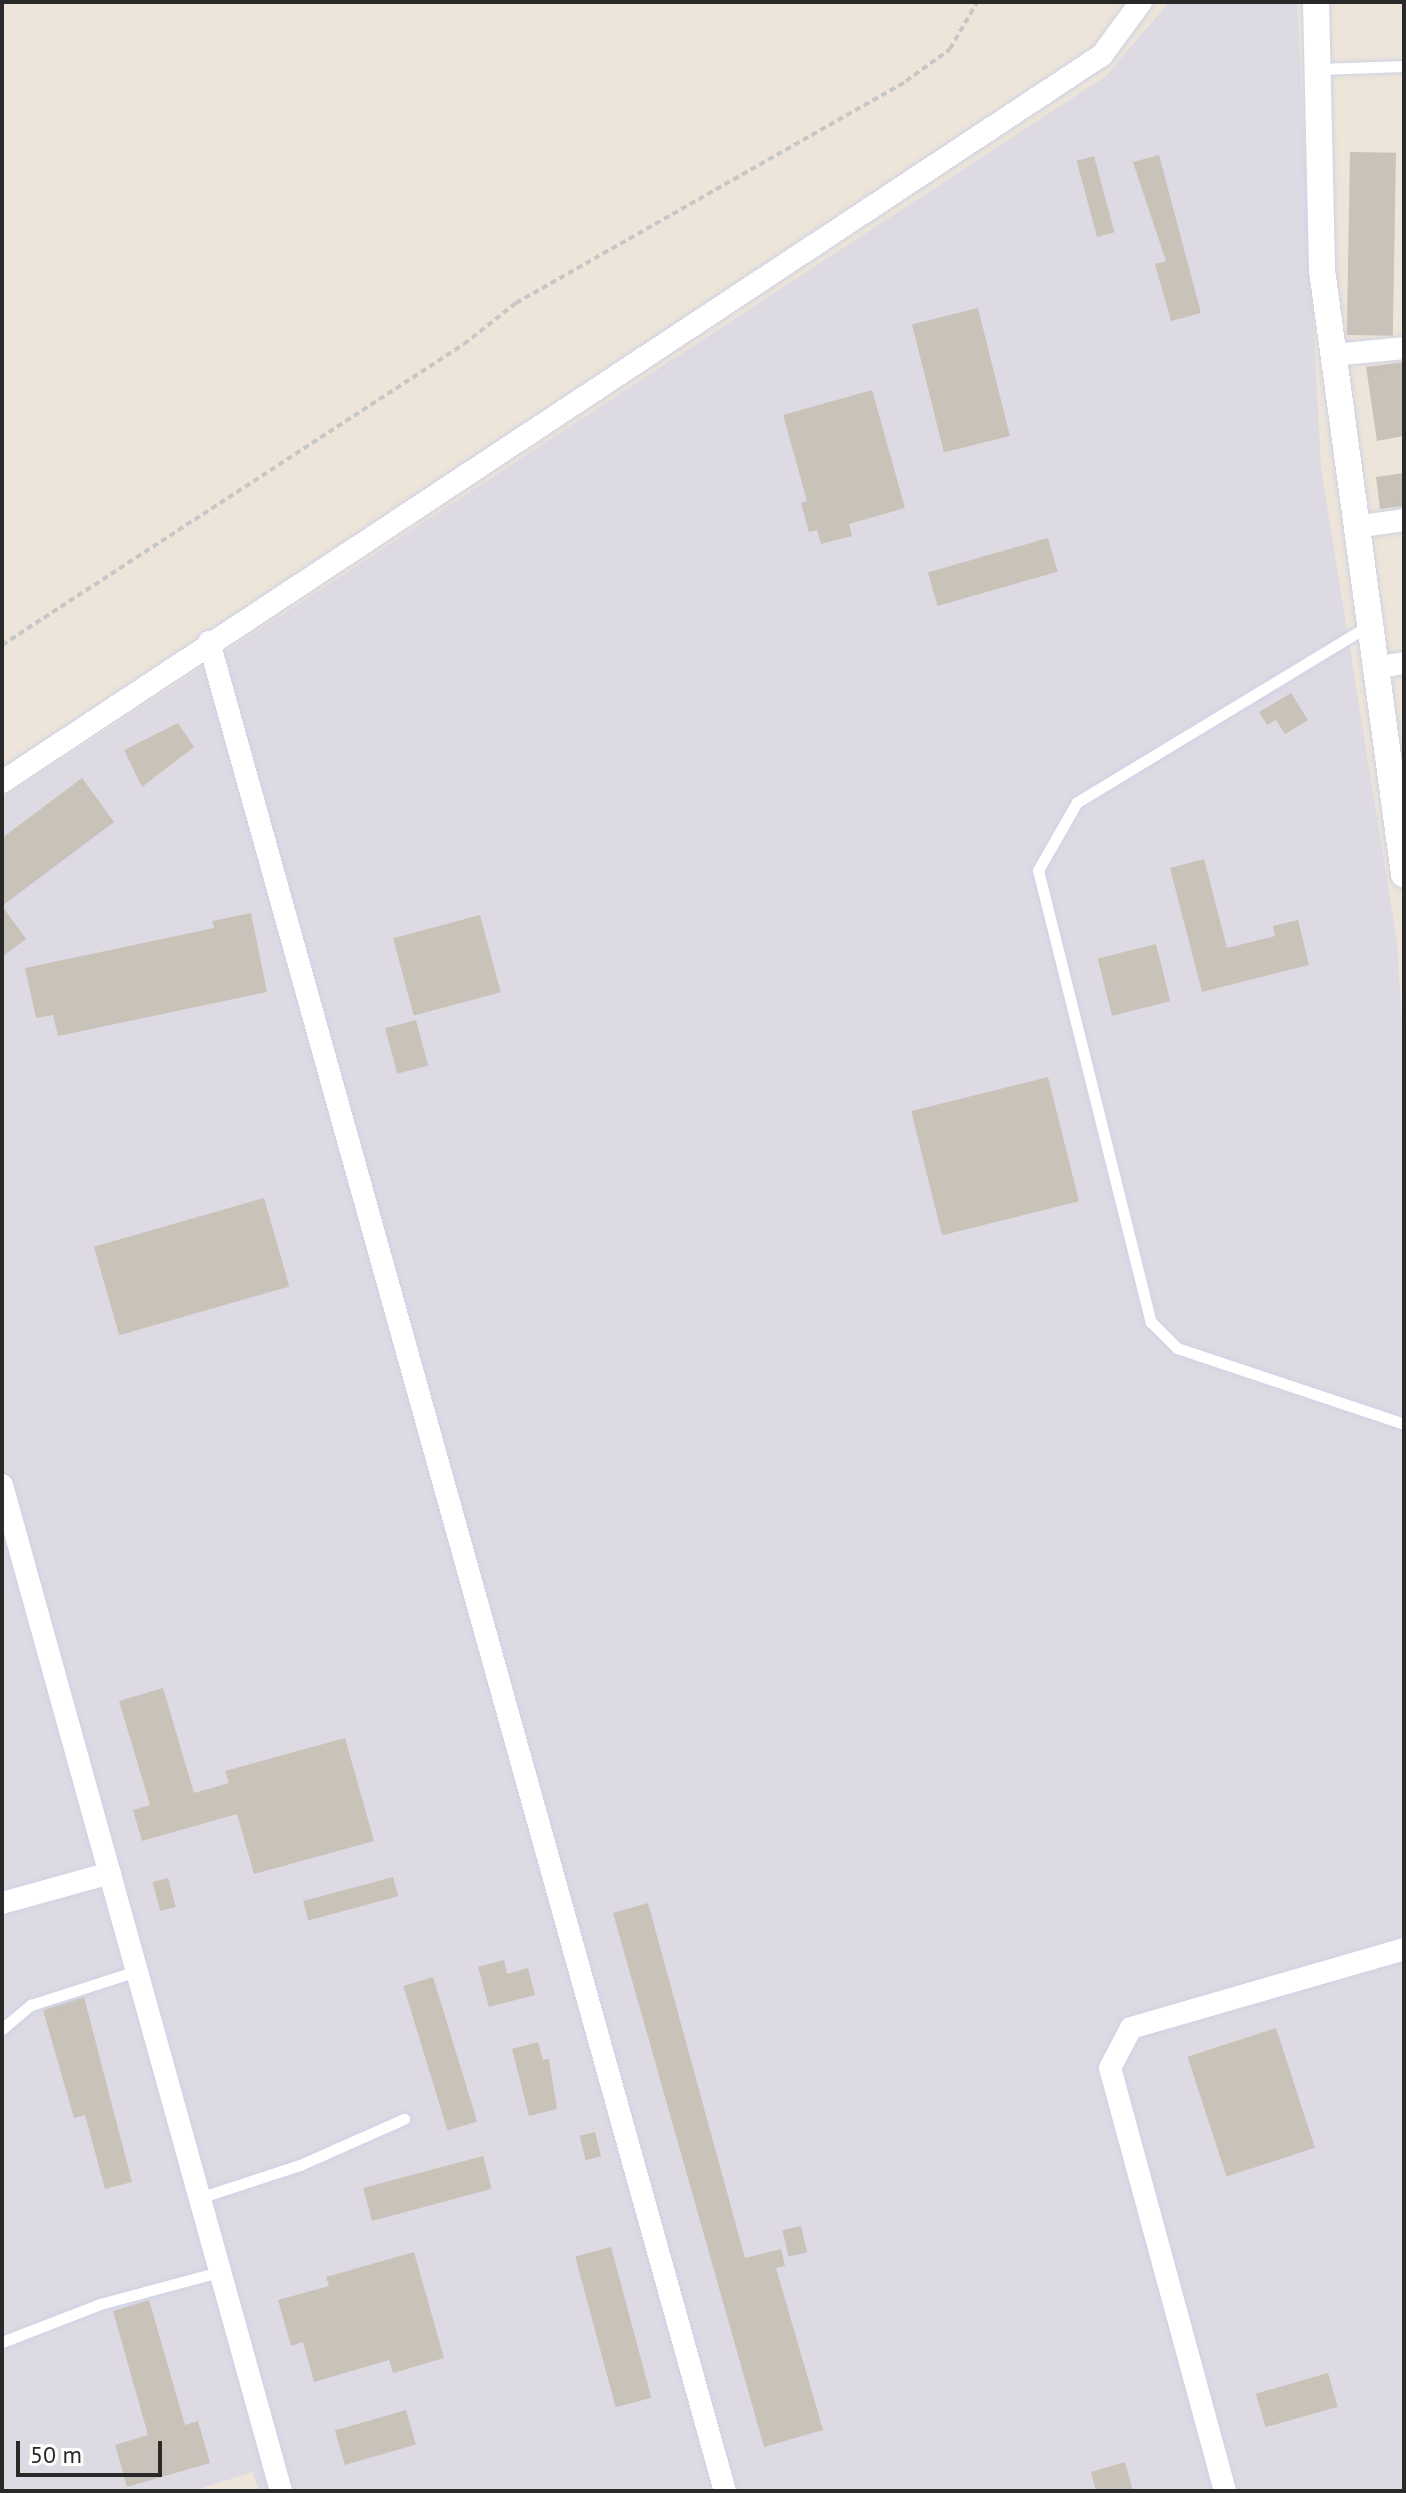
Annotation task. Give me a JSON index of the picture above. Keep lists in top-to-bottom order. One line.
{"scale_bar":"50 m"}
